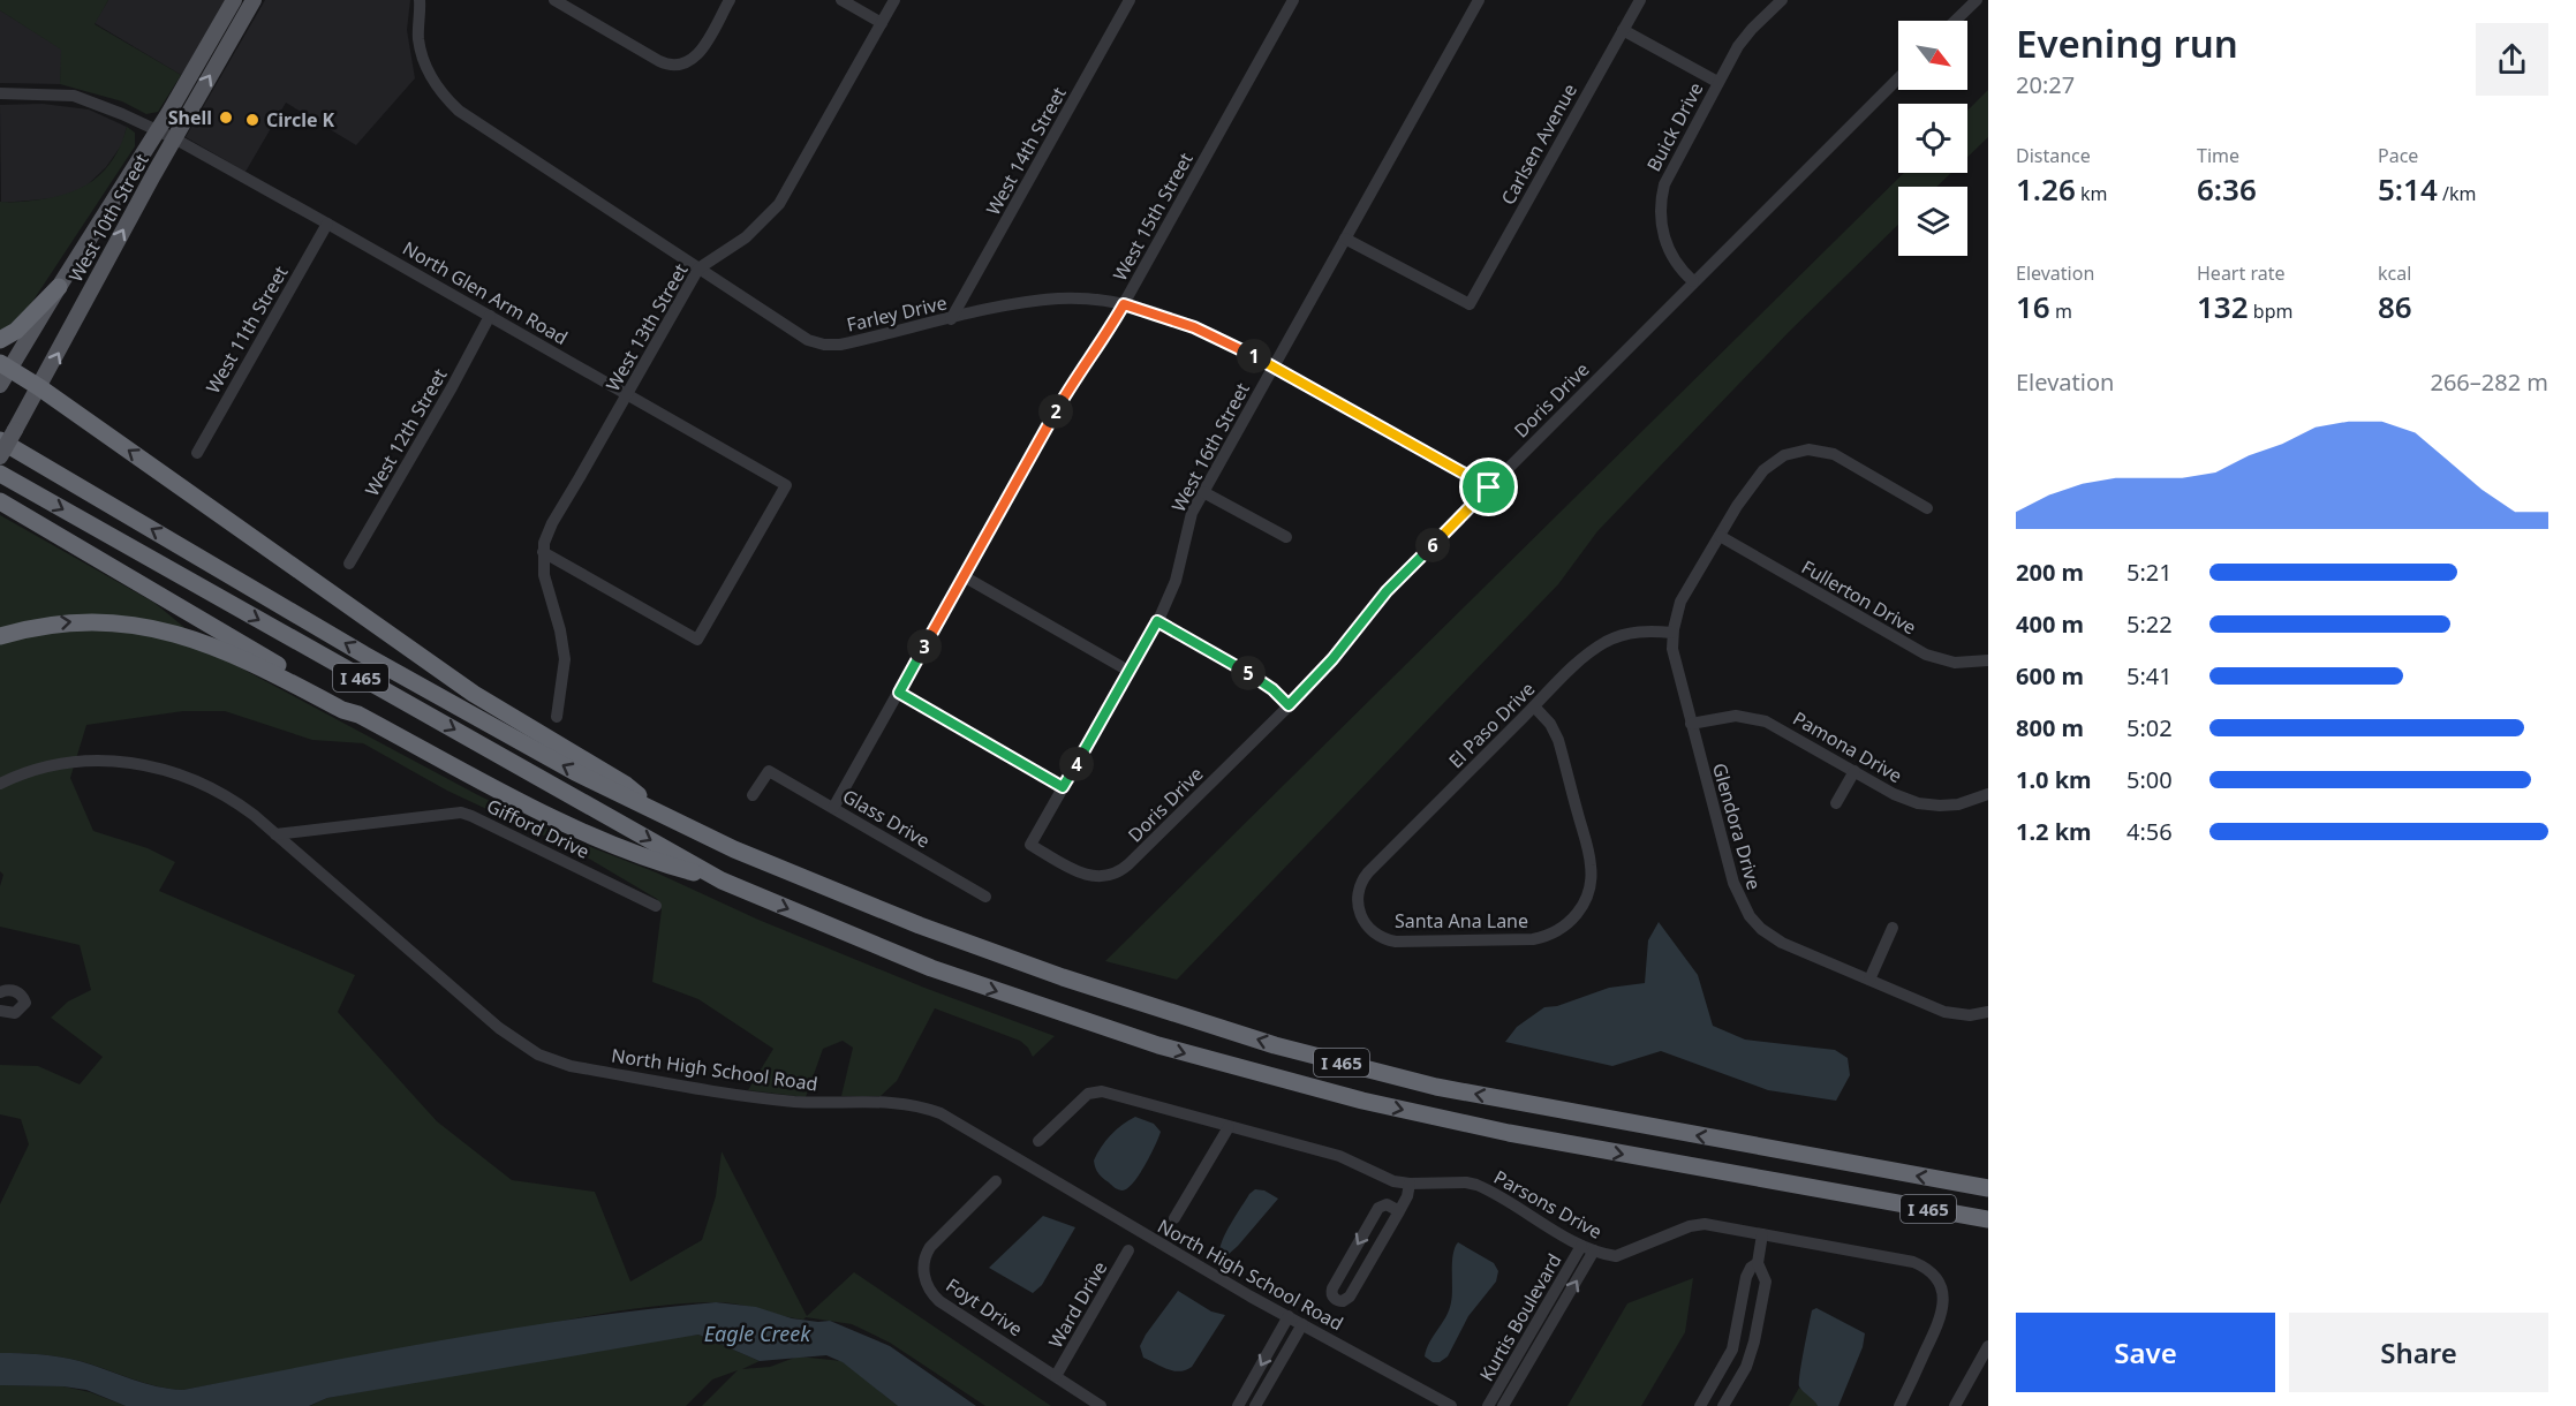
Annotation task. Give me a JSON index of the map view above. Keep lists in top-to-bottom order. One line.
{"streets":{"highway":["I 465"],"main road":["West 10th Street"],"street":["Buick Drive","Carlsen Avenue","West 14th Street","West 15th Street","North Glen Arm Road","Farley Drive","West 13th Street","West 11th Street","Doris Drive","West 12th Street","West 16th Street","Fullerton Drive","El Paso Drive","Pamona Drive","Glass Drive","Glendora Drive","Gifford Drive","Santa Ana Lane","North High School Road","Parsons Drive","Ward Drive","Foyt Drive","Kurtis Boulevard"]},"crossings":[["Buick Drive","Doris Drive"],["Carlsen Avenue","West 16th Street"],["West 14th Street","Farley Drive"],["West 15th Street","Farley Drive"],["West 15th Street","Glass Drive"],["West 10th Street","North Glen Arm Road"],["North Glen Arm Road","West 13th Street"],["North Glen Arm Road","West 11th Street"],["North Glen Arm Road","West 12th Street"],["Farley Drive","West 13th Street"],["Farley Drive","Doris Drive"],["Farley Drive","West 16th Street"],["Doris Drive","West 16th Street"],["Fullerton Drive","Glendora Drive"],["El Paso Drive","Glendora Drive"],["El Paso Drive","Santa Ana Lane"],["Pamona Drive","Glendora Drive"],["Gifford Drive","North High School Road"],["Parsons Drive","Kurtis Boulevard"],["Ward Drive","Foyt Drive"]],"water":["Eagle Creek"],"places":["Shell","Circle K"],"north":"bottom right","page":{"heading":["Evening run","20:27"],"stats":[["Distance","1.26 km"],["Time","6:36"],["Pace","5:14 /km"],["Elevation","16 m"],["Heart rate","132 bpm"],["kcal","86"]],"pins":["1","2","6","3","5","4"],"chart":["Elevation","266–282 m"],"list":[{"name":"200 m","note":"5:21"},{"name":"400 m","note":"5:22"},{"name":"600 m","note":"5:41"},{"name":"800 m","note":"5:02"},{"name":"1.0 km","note":"5:00"},{"name":"1.2 km","note":"4:56"}],"buttons":["Save","Share"]}}
